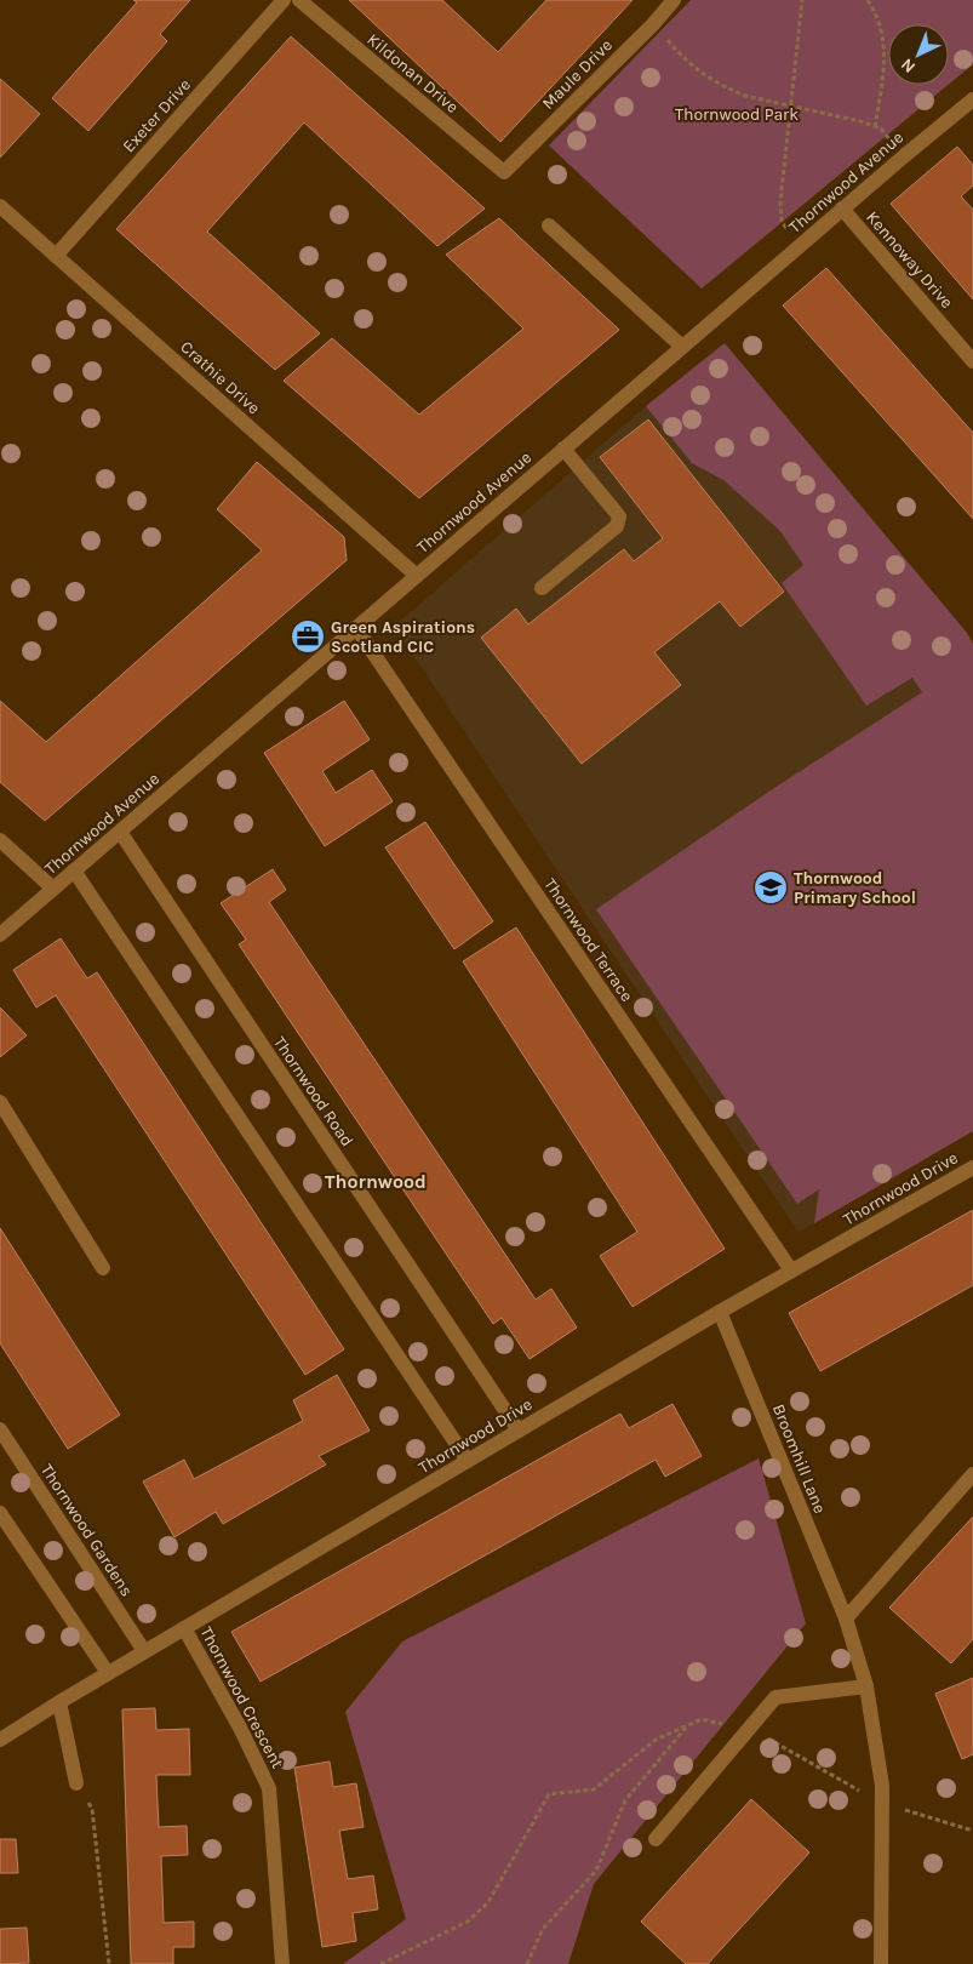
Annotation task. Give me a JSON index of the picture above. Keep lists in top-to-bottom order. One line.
{"streets":{"street":["Kildonan Drive","Maule Drive","Exeter Drive","Thornwood Avenue","Kennoway Drive","Crathie Drive","Thornwood Terrace","Thornwood Road","Thornwood Drive","Broomhill Lane","Thornwood Gardens","Thornwood Crescent"]},"crossings":[["Kildonan Drive","Maule Drive"],["Exeter Drive","Crathie Drive"],["Thornwood Avenue","Kennoway Drive"],["Thornwood Avenue","Crathie Drive"],["Thornwood Avenue","Thornwood Terrace"],["Thornwood Avenue","Thornwood Road"],["Thornwood Terrace","Thornwood Drive"],["Thornwood Road","Thornwood Drive"],["Thornwood Drive","Broomhill Lane"],["Thornwood Drive","Thornwood Gardens"],["Thornwood Drive","Thornwood Crescent"]],"districts":["Thornwood"],"parks":["Thornwood Park"],"places":{"office":["Green Aspirations Scotland CIC"],"school or university":["Thornwood Primary School"]},"north":"bottom left"}
